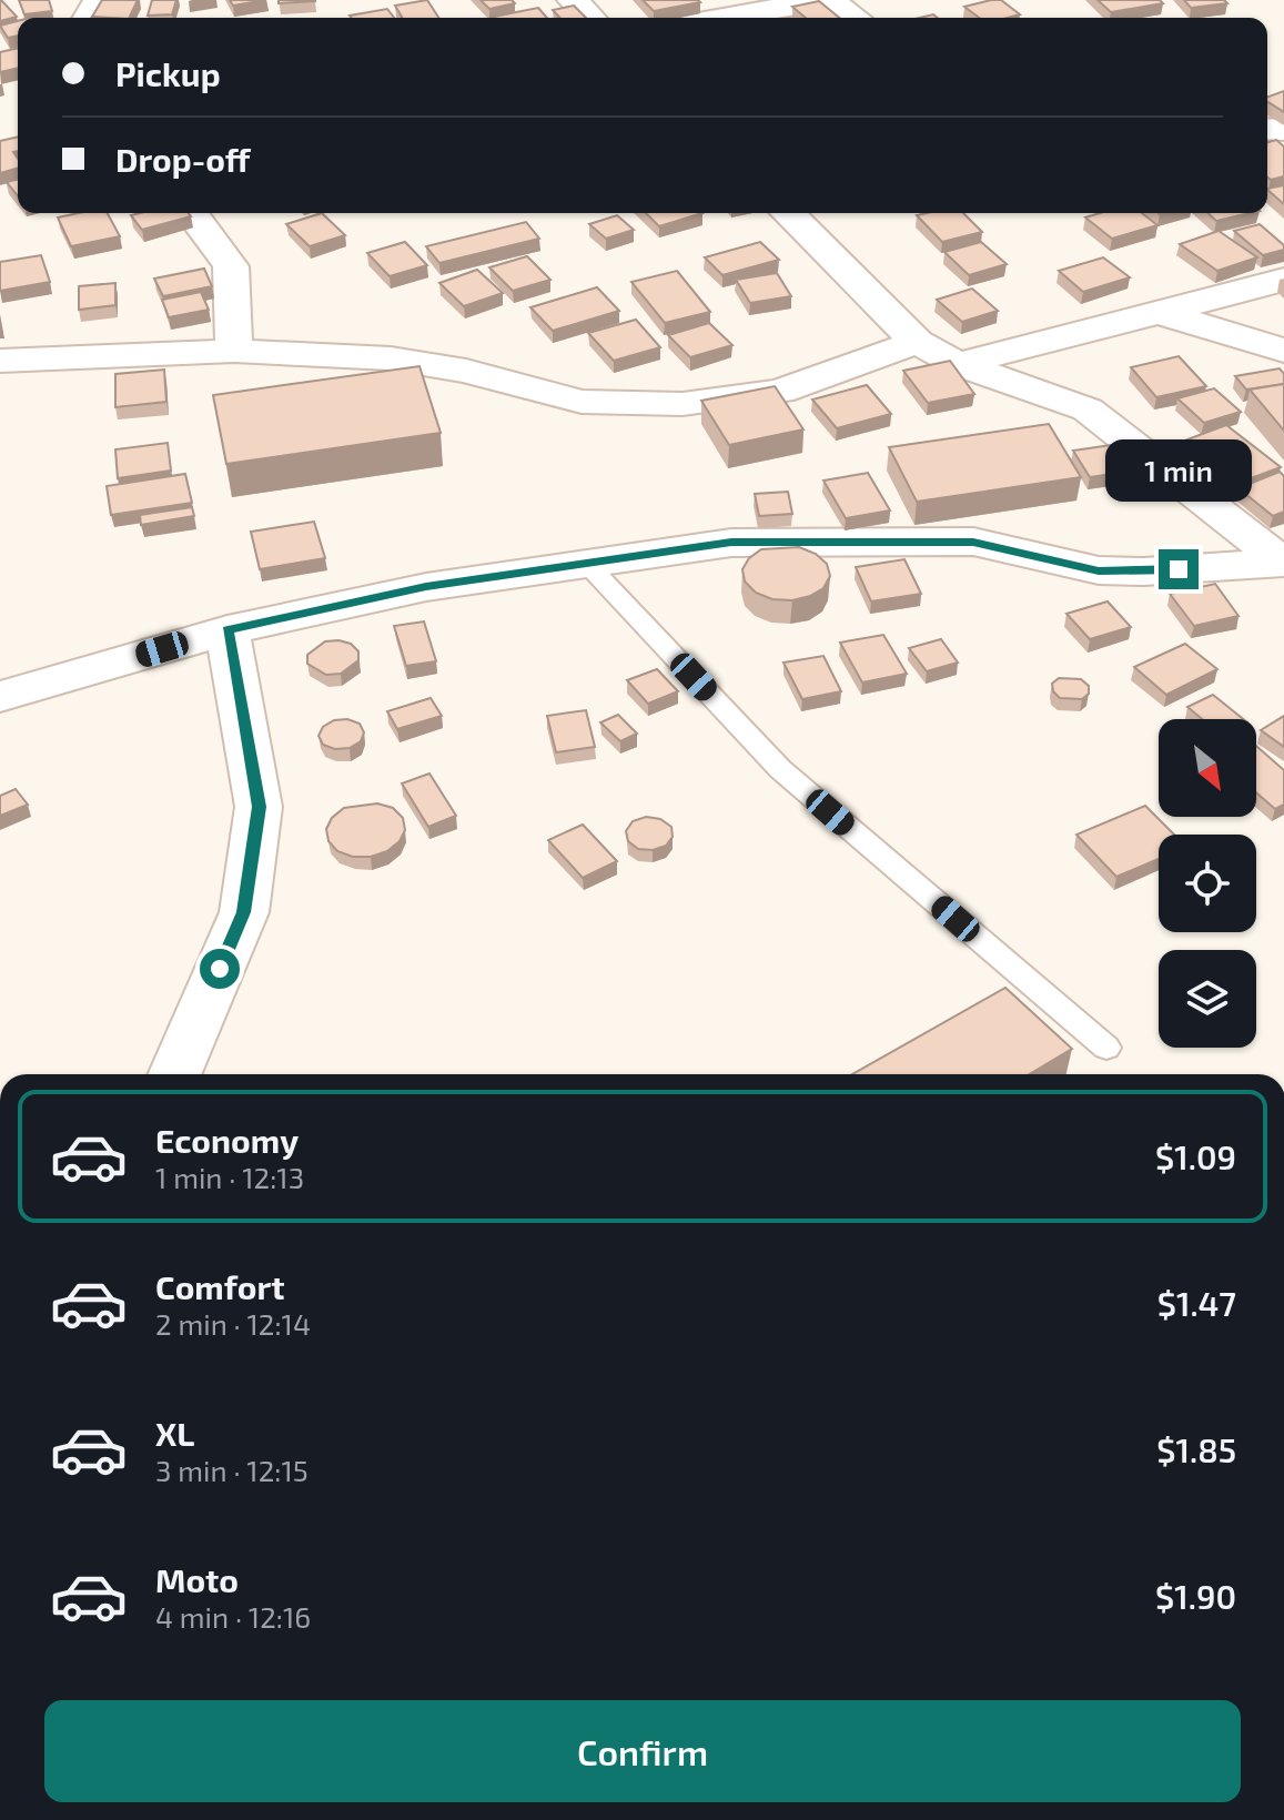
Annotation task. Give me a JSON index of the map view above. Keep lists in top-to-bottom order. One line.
{"north":"bottom right","page":{"banner":["Pickup","Drop-off"],"bubble":"1 min","list":[{"name":"Economy","note":"1 min · 12:13","value":"$1.09"},{"name":"Comfort","note":"2 min · 12:14","value":"$1.47"},{"name":"XL","note":"3 min · 12:15","value":"$1.85"},{"name":"Moto","note":"4 min · 12:16","value":"$1.90"}],"buttons":"Confirm"}}
